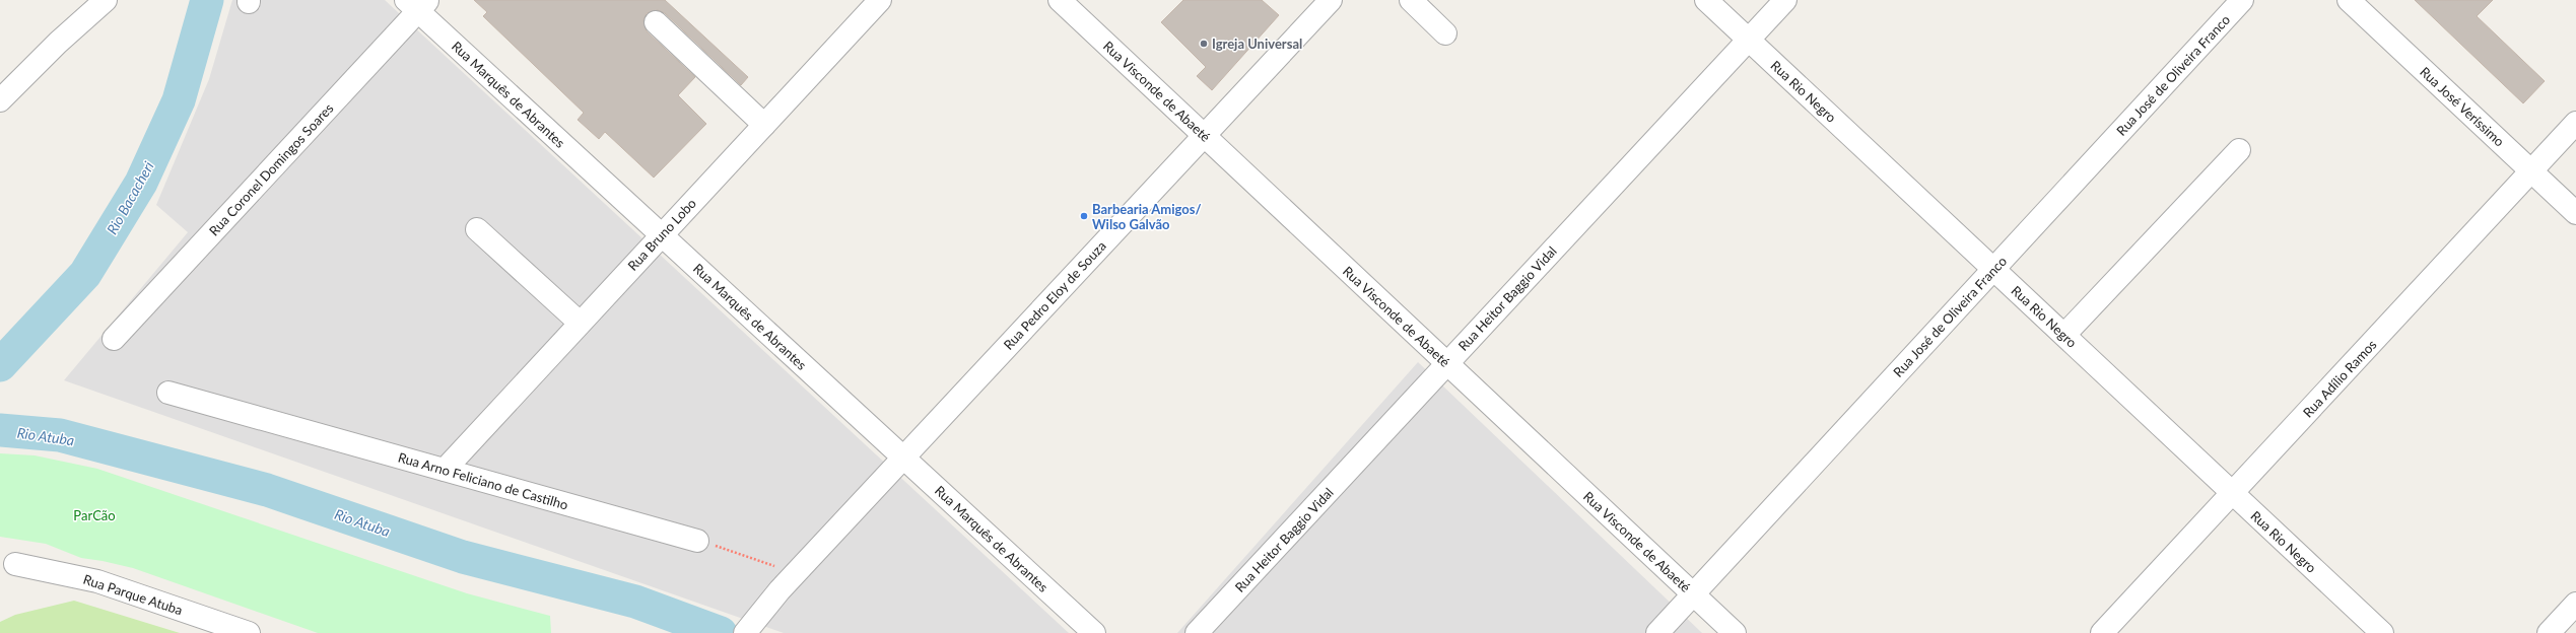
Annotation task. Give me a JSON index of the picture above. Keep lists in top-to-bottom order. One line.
{"streets":{"street":["Rua José de Oliveira Franco","Rua Visconde de Abaeté","Rua Rio Negro","Rua Marquês de Abrantes","Rua José Veríssimo","Rua Coronel Domingos Soares","Rua Bruno Lobo","Rua Pedro Eloy de Souza","Rua Heitor Baggio Vidal","Rua Adílio Ramos","Rua Arno Feliciano de Castilho","Rua Parque Atuba"]},"crossings":[["Rua José de Oliveira Franco","Rua Visconde de Abaeté"],["Rua José de Oliveira Franco","Rua Rio Negro"],["Rua Visconde de Abaeté","Rua Pedro Eloy de Souza"],["Rua Visconde de Abaeté","Rua Heitor Baggio Vidal"],["Rua Rio Negro","Rua Heitor Baggio Vidal"],["Rua Rio Negro","Rua Adílio Ramos"],["Rua Marquês de Abrantes","Rua Coronel Domingos Soares"],["Rua Marquês de Abrantes","Rua Bruno Lobo"],["Rua Marquês de Abrantes","Rua Pedro Eloy de Souza"],["Rua José Veríssimo","Rua Adílio Ramos"],["Rua Bruno Lobo","Rua Arno Feliciano de Castilho"]],"water":["Rio Bacacheri","Rio Atuba"],"parks":["ParCão"],"places":["Igreja Universal","Barbearia Amigos/ Wilso Galvão"]}
